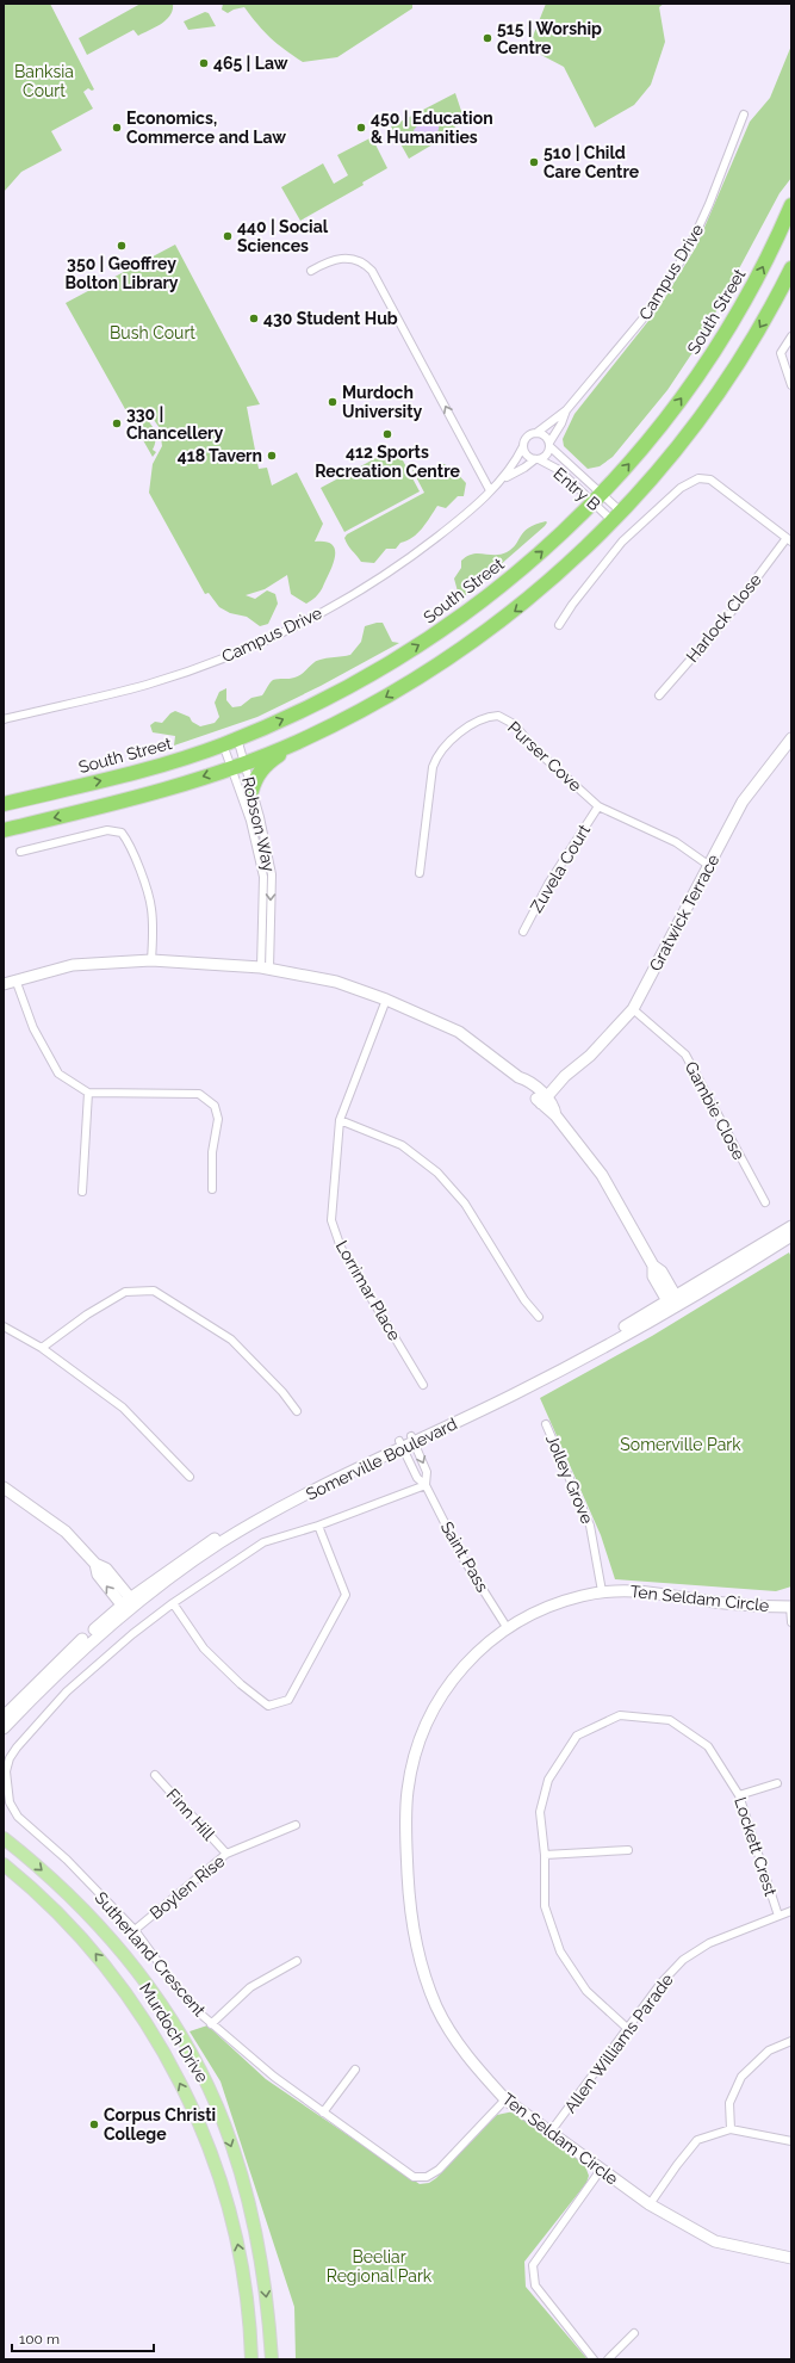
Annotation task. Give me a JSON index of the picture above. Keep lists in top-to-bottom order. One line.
{"streets":{"highway":["South Street"],"main road":["Murdoch Drive"],"street":["Campus Drive","Entry B","Harlock Close","Purser Cove","Robson Way","Zuvela Court","Gratwick Terrace","Gambie Close","Lorrimar Place","Somerville Boulevard","Jolley Grove","Saint Pass","Ten Seldam Circle","Finn Hill","Lockett Crest","Boylen Rise","Sutherland Crescent","Allen Williams Parade"]},"crossings":[["Campus Drive","Entry B"],["South Street","Entry B"],["South Street","Robson Way"],["Purser Cove","Zuvela Court"],["Purser Cove","Gratwick Terrace"],["Gratwick Terrace","Gambie Close"],["Somerville Boulevard","Saint Pass"],["Jolley Grove","Ten Seldam Circle"],["Saint Pass","Ten Seldam Circle"],["Saint Pass","Sutherland Crescent"],["Ten Seldam Circle","Sutherland Crescent"],["Ten Seldam Circle","Allen Williams Parade"],["Finn Hill","Boylen Rise"],["Lockett Crest","Allen Williams Parade"],["Boylen Rise","Sutherland Crescent"]],"parks":["Banksia Court","Bush Court","Somerville Park","Beeliar Regional Park"],"places":["515 | Worship Centre","465 | Law","Economics, Commerce and Law","450 | Education & Humanities","510 | Child Care Centre","440 | Social Sciences","350 | Geoffrey Bolton Library","430 Student Hub","Murdoch University","330 | Chancellery","412 Sports Recreation Centre","418 Tavern","Corpus Christi College"],"scale_bar":"100 m"}
